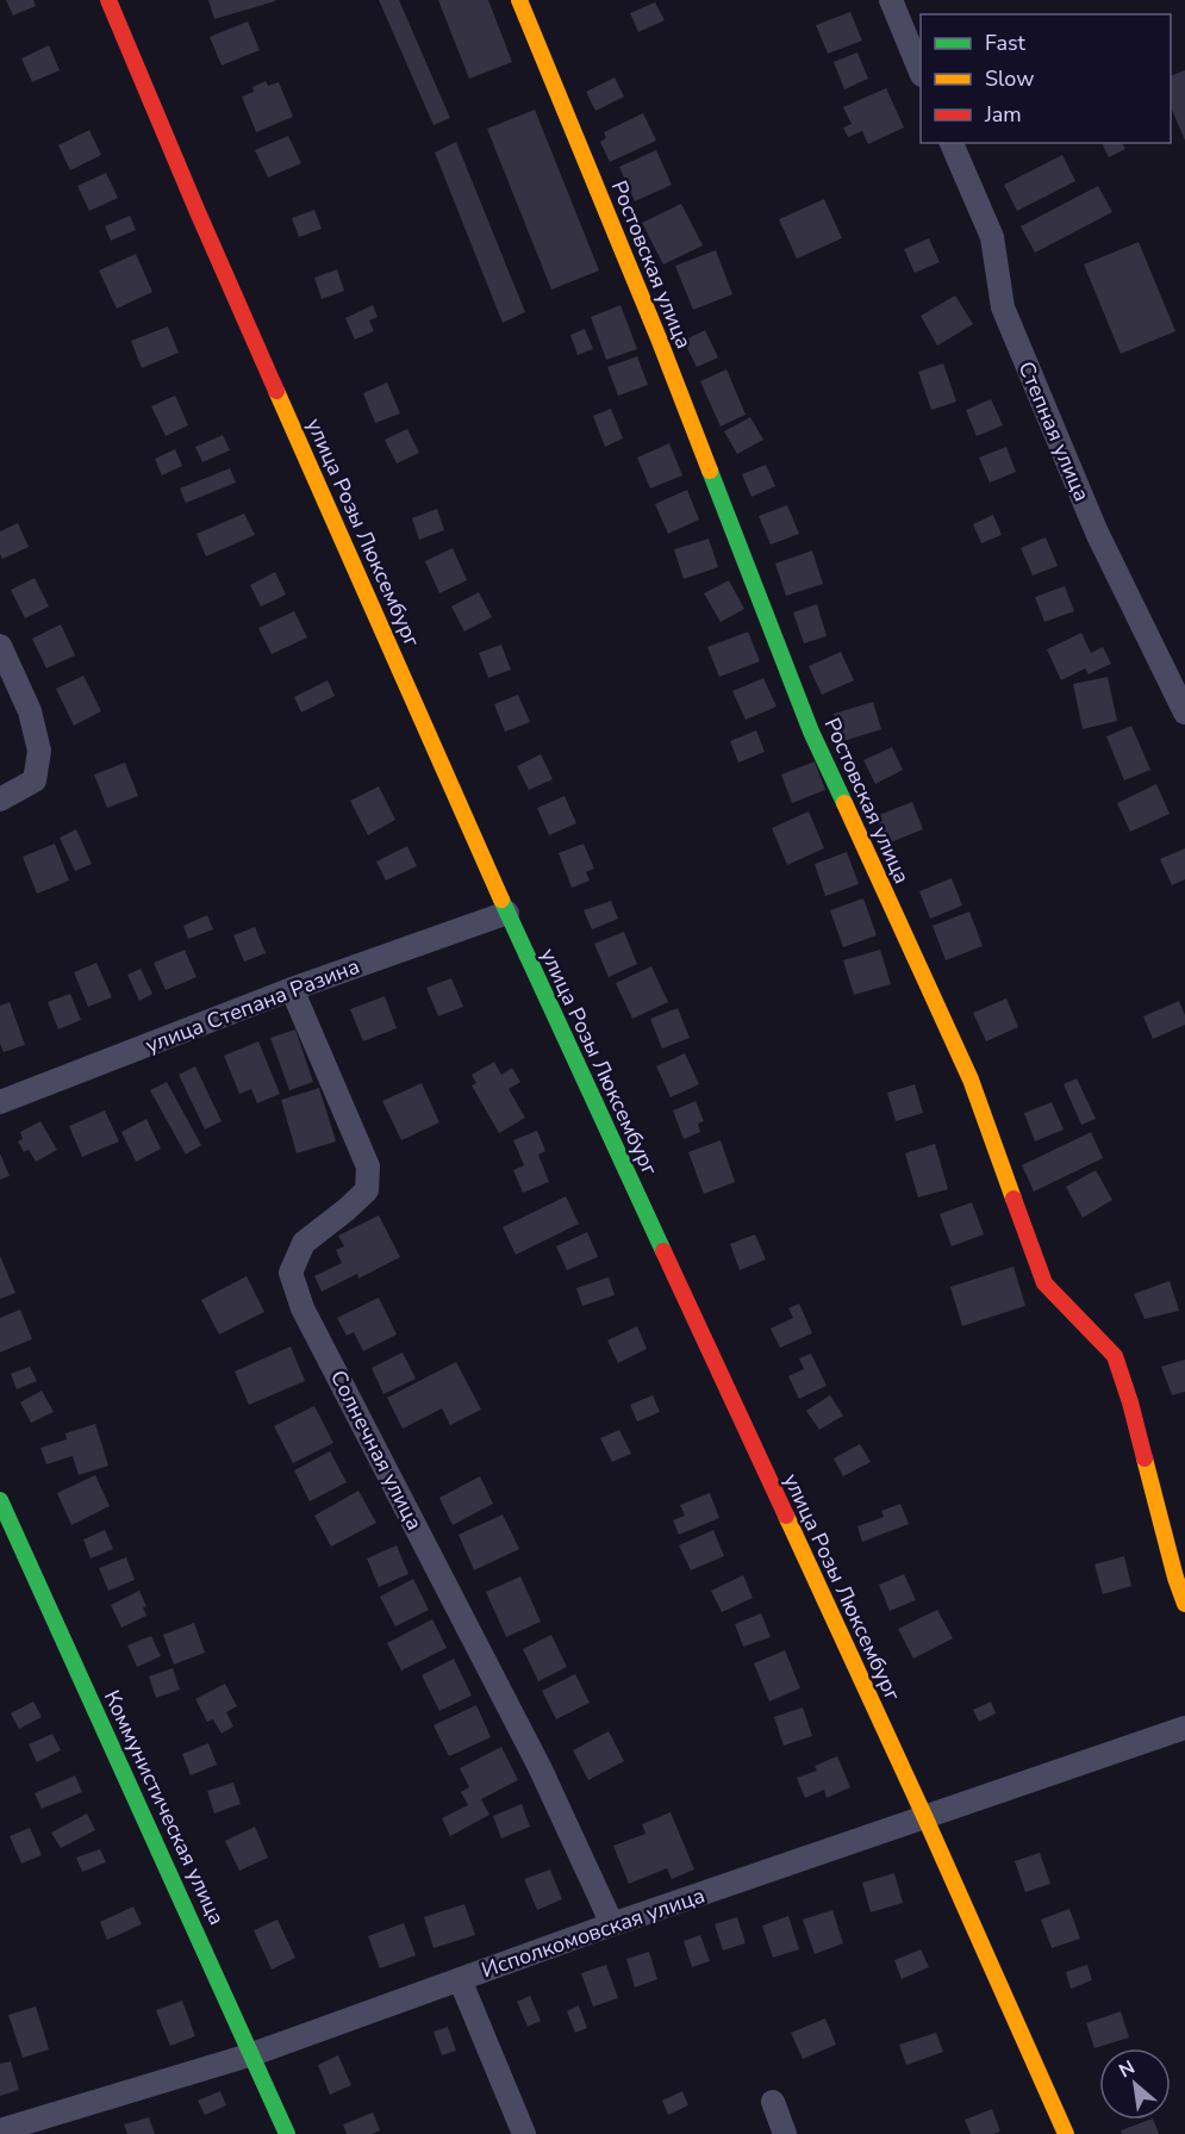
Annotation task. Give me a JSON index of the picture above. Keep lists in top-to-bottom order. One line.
{"streets":{"street":["Ростовская улица","Степная улица","улица Розы Люксембург","улица Степана Разина","Солнечная улица","Коммунистическая улица","Исполкомовская улица"]},"crossings":[["улица Розы Люксембург","улица Степана Разина"],["улица Розы Люксембург","Исполкомовская улица"],["улица Степана Разина","Солнечная улица"],["Солнечная улица","Исполкомовская улица"],["Коммунистическая улица","Исполкомовская улица"]],"legend":["Fast","Slow","Jam"],"north":"top left"}
